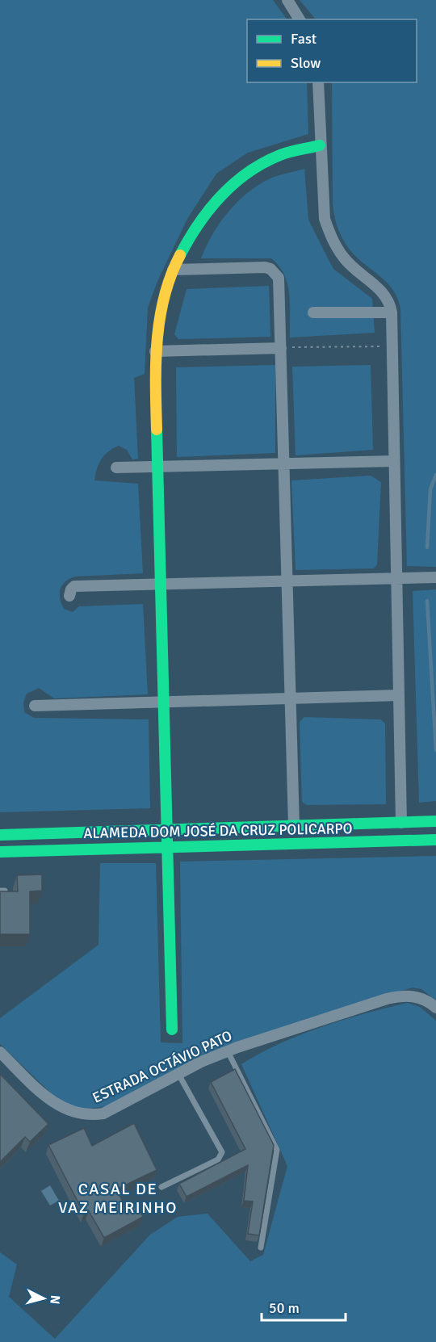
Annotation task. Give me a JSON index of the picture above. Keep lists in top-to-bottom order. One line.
{"streets":{"street":["ALAMEDA DOM JOSÉ DA CRUZ POLICARPO","ESTRADA OCTÁVIO PATO"]},"districts":["CASAL DE VAZ MEIRINHO"],"legend":["Fast","Slow"],"scale_bar":"50 m","north":"right"}
